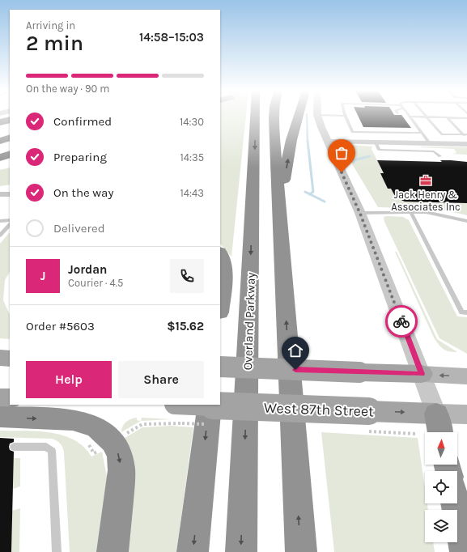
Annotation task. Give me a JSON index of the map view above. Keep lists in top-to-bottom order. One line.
{"streets":{"highway":["Overland Parkway"],"main road":["West 87th Street"]},"places":{"office":["Jack Henry & Associates Inc"]},"north":"top","page":{"heading":["2 min","Arriving in","14:58–15:03"],"panel":["Jordan","Courier · 4.5","Order #5603","$15.62"],"bar":"On the way · 90 m","list":[["Confirmed","14:30"],["Preparing","14:35"],["On the way","14:43"],"Delivered"],"round":"J","buttons":["Help","Share"]}}
